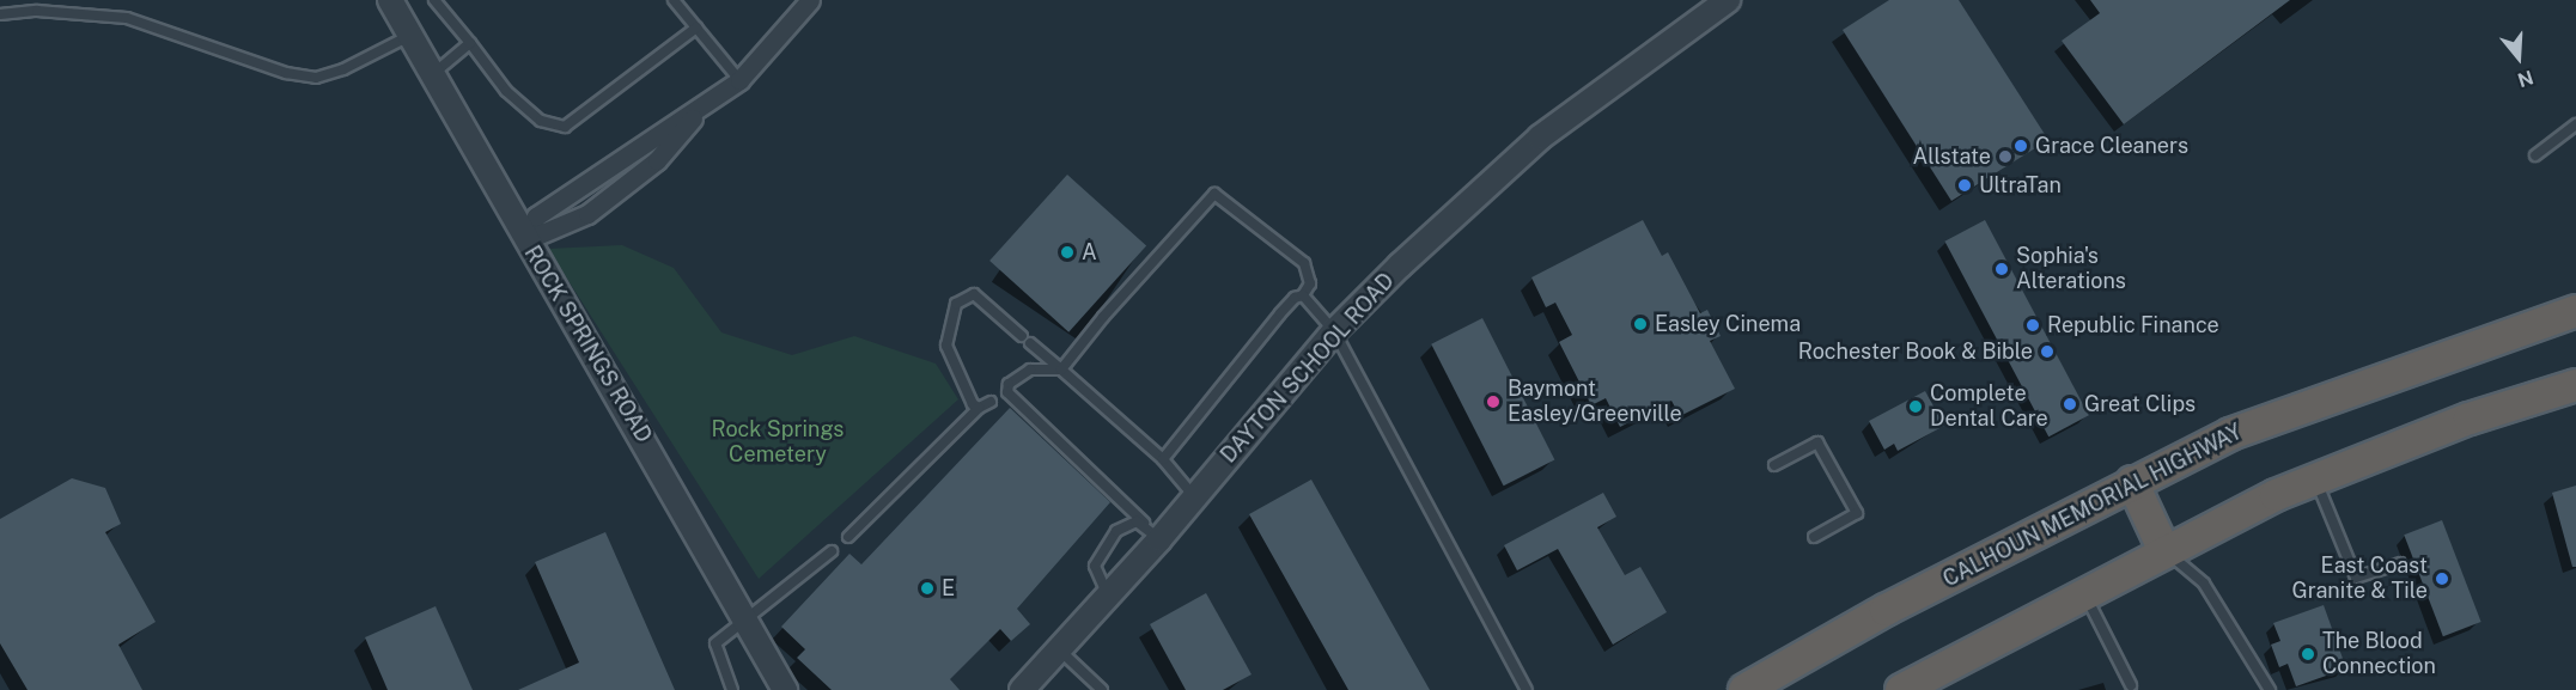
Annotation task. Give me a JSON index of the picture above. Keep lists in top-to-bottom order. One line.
{"streets":{"highway":["CALHOUN MEMORIAL HIGHWAY"],"street":["ROCK SPRINGS ROAD","DAYTON SCHOOL ROAD"]},"parks":["Rock Springs Cemetery"],"places":["Grace Cleaners","Allstate","UltraTan","A","Sophia's Alterations","Easley Cinema","Republic Finance","Rochester Book & Bible","Baymont Easley/Greenville","Great Clips","Complete Dental Care","East Coast Granite & Tile","E","The Blood Connection"],"north":"bottom"}
